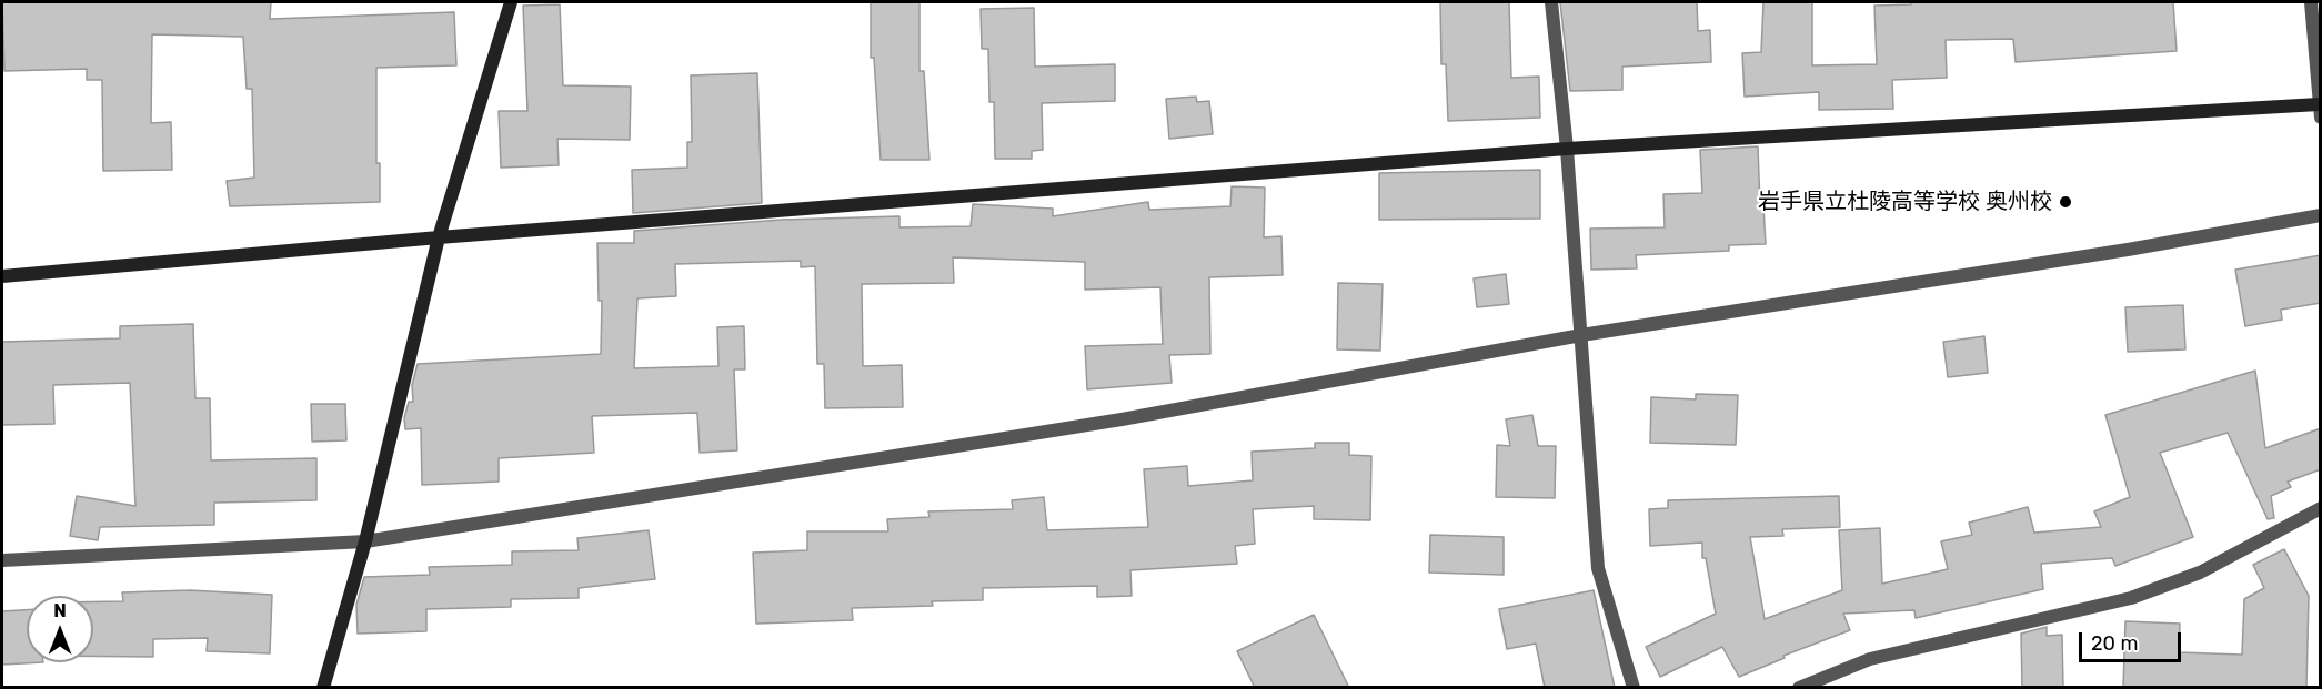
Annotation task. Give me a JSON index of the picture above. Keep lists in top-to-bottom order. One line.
{"places":["岩手県立杜陵高等学校 奥州校"],"scale_bar":"20 m","north":"top"}
